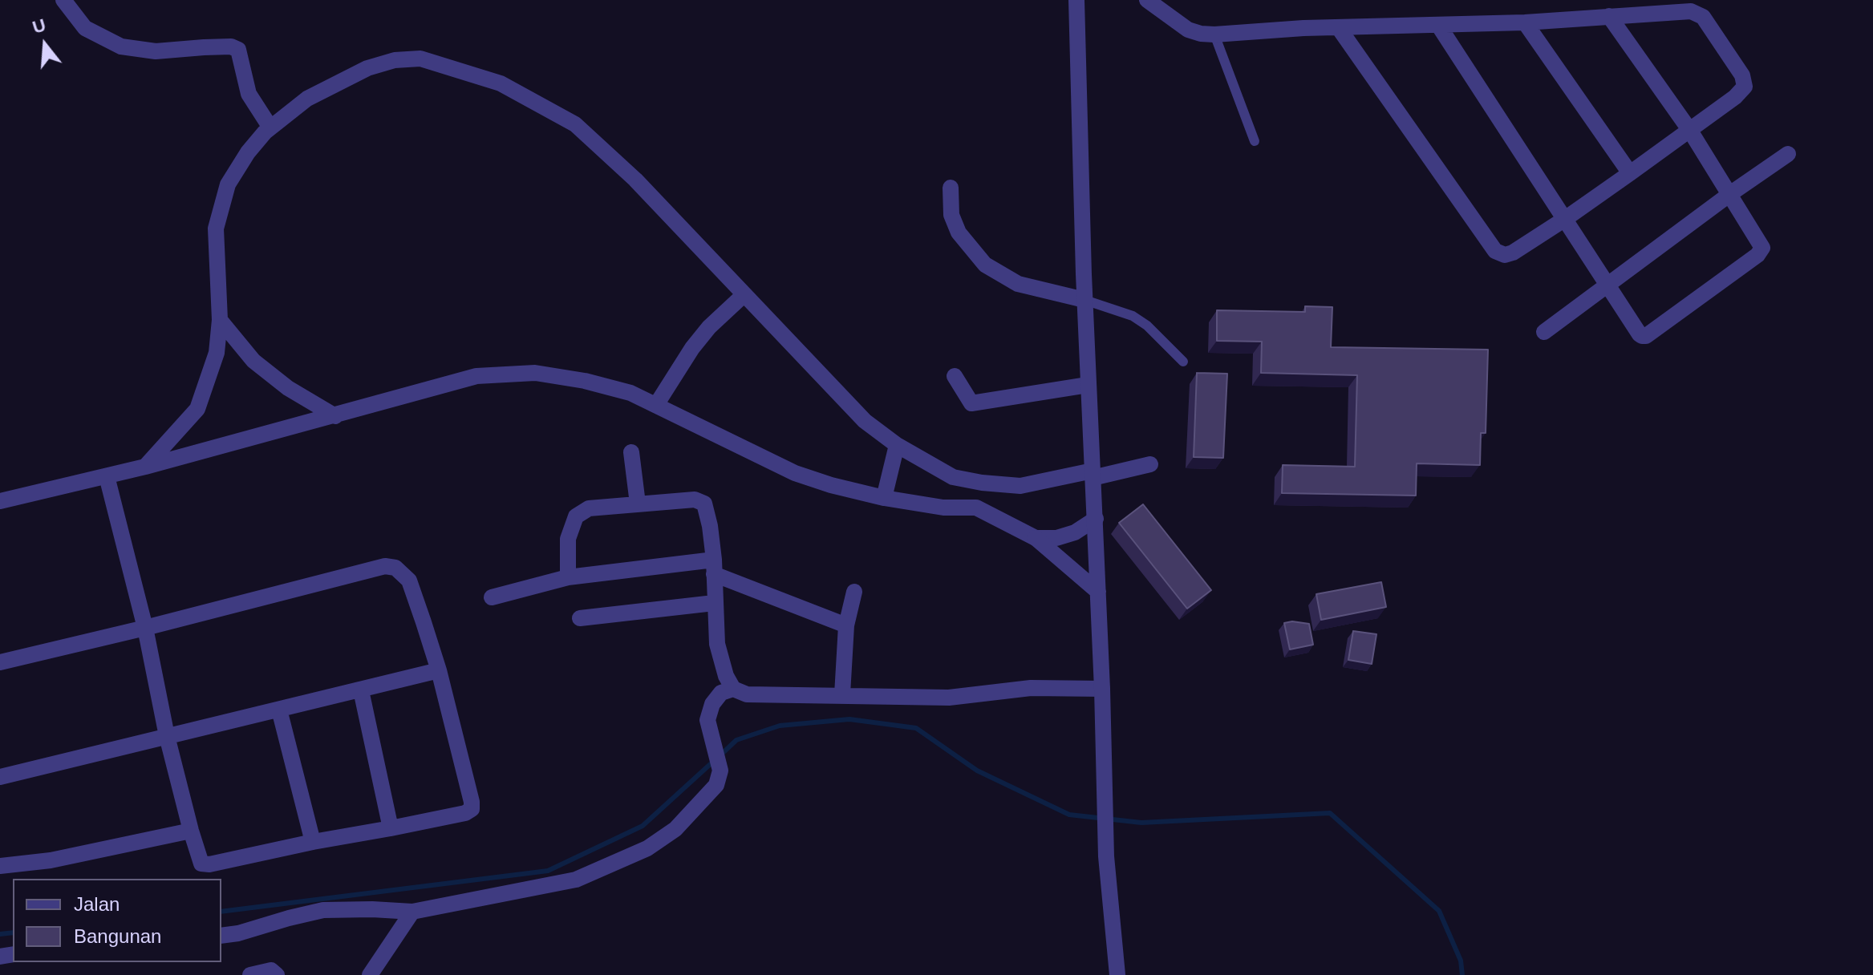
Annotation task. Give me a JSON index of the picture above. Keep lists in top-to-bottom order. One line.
{"legend":["Jalan","Bangunan"],"north":"top"}
